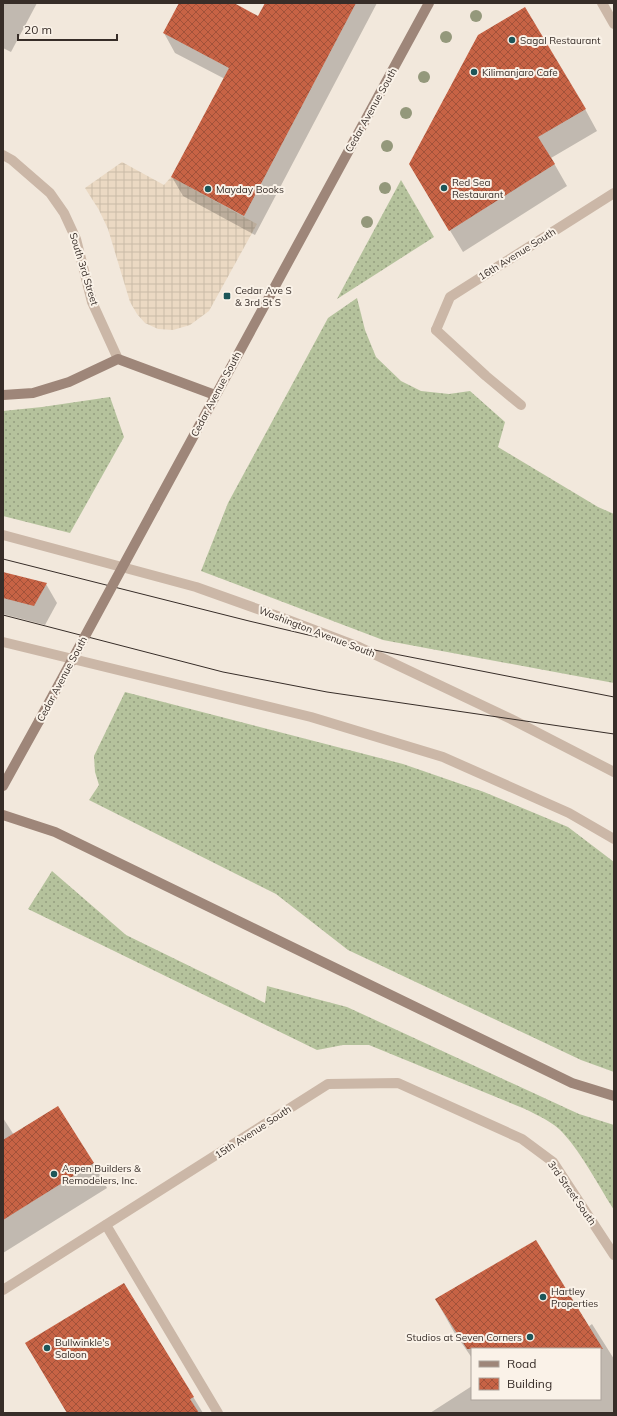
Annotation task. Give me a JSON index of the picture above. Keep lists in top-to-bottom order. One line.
{"streets":{"main road":["Cedar Avenue South"],"street":["16th Avenue South","South 3rd Street","Washington Avenue South","15th Avenue South","3rd Street South"]},"crossings":[["15th Avenue South","3rd Street South"]],"places":{"other":["Sagal Restaurant","Kilimanjaro Cafe","Red Sea Restaurant","Mayday Books","Aspen Builders & Remodelers, Inc.","Hartley Properties","Studios at Seven Corners","Bullwinkle's Saloon"],"transit":["Cedar Ave S & 3rd St S"]},"legend":["Road","Building"],"scale_bar":"20 m"}
